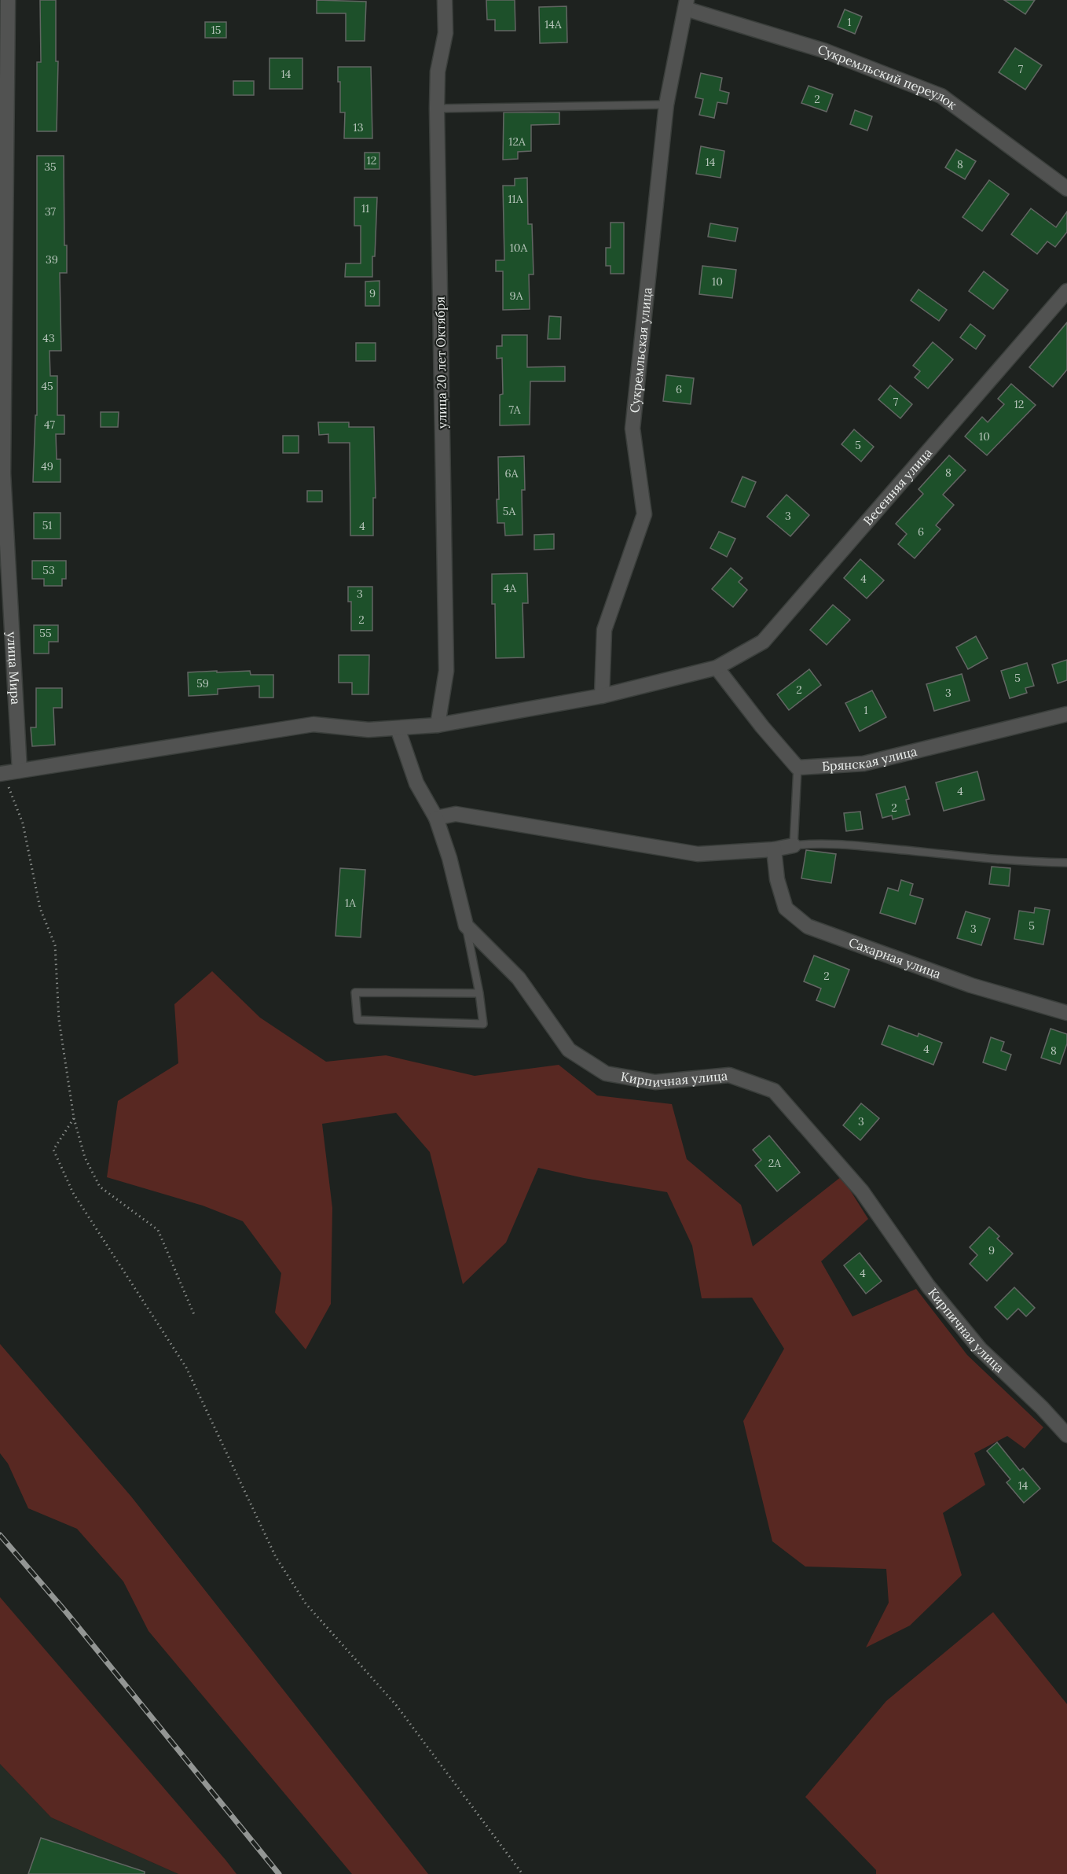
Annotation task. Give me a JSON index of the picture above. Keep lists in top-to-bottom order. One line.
{"streets":{"street":["Сукремльский переулок","Сукремльская улица","улица 20 лет Октября","Весенняя улица","улица Мира","Брянская улица","Сахарная улица","Кирпичная улица"]},"crossings":[["Сукремльский переулок","Сукремльская улица"],["Сукремльская улица","Весенняя улица"],["улица 20 лет Октября","Весенняя улица"],["Весенняя улица","улица Мира"]],"house_numbers":["1","14А","15","7","14","2","13","12А","12","14","8","35","11А","11","37","10А","39","10","9","9А","43","45","6","7","12","7А","47","10","5","49","8","6А","5А","3","51","4","6","53","4","4А","3","2","55","5","59","2","3","1","4","2","1А","5","3","2","4","8","3","2А","9","4","14"]}
